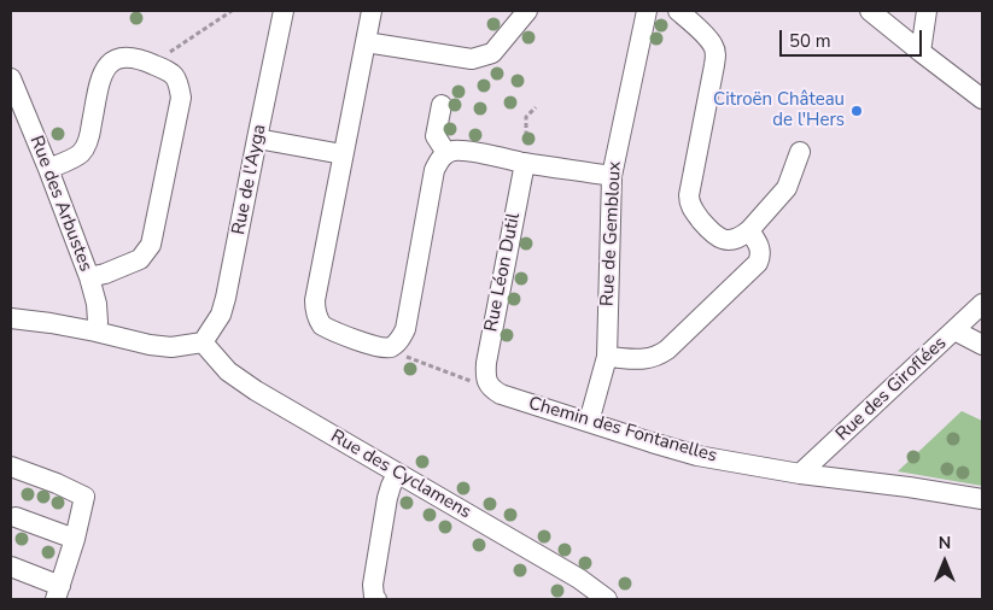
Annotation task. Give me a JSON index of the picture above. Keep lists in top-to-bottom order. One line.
{"streets":{"street":["Rue de l'Ayga","Rue des Arbustes","Rue de Gembloux","Rue Léon Dutil","Rue des Giroflées","Chemin des Fontanelles","Rue des Cyclamens"]},"crossings":[["Rue de l'Ayga","Rue des Cyclamens"],["Rue de Gembloux","Chemin des Fontanelles"],["Rue Léon Dutil","Chemin des Fontanelles"],["Rue des Giroflées","Chemin des Fontanelles"]],"places":["Citroën Château de l'Hers"],"scale_bar":"50 m","north":"top"}
